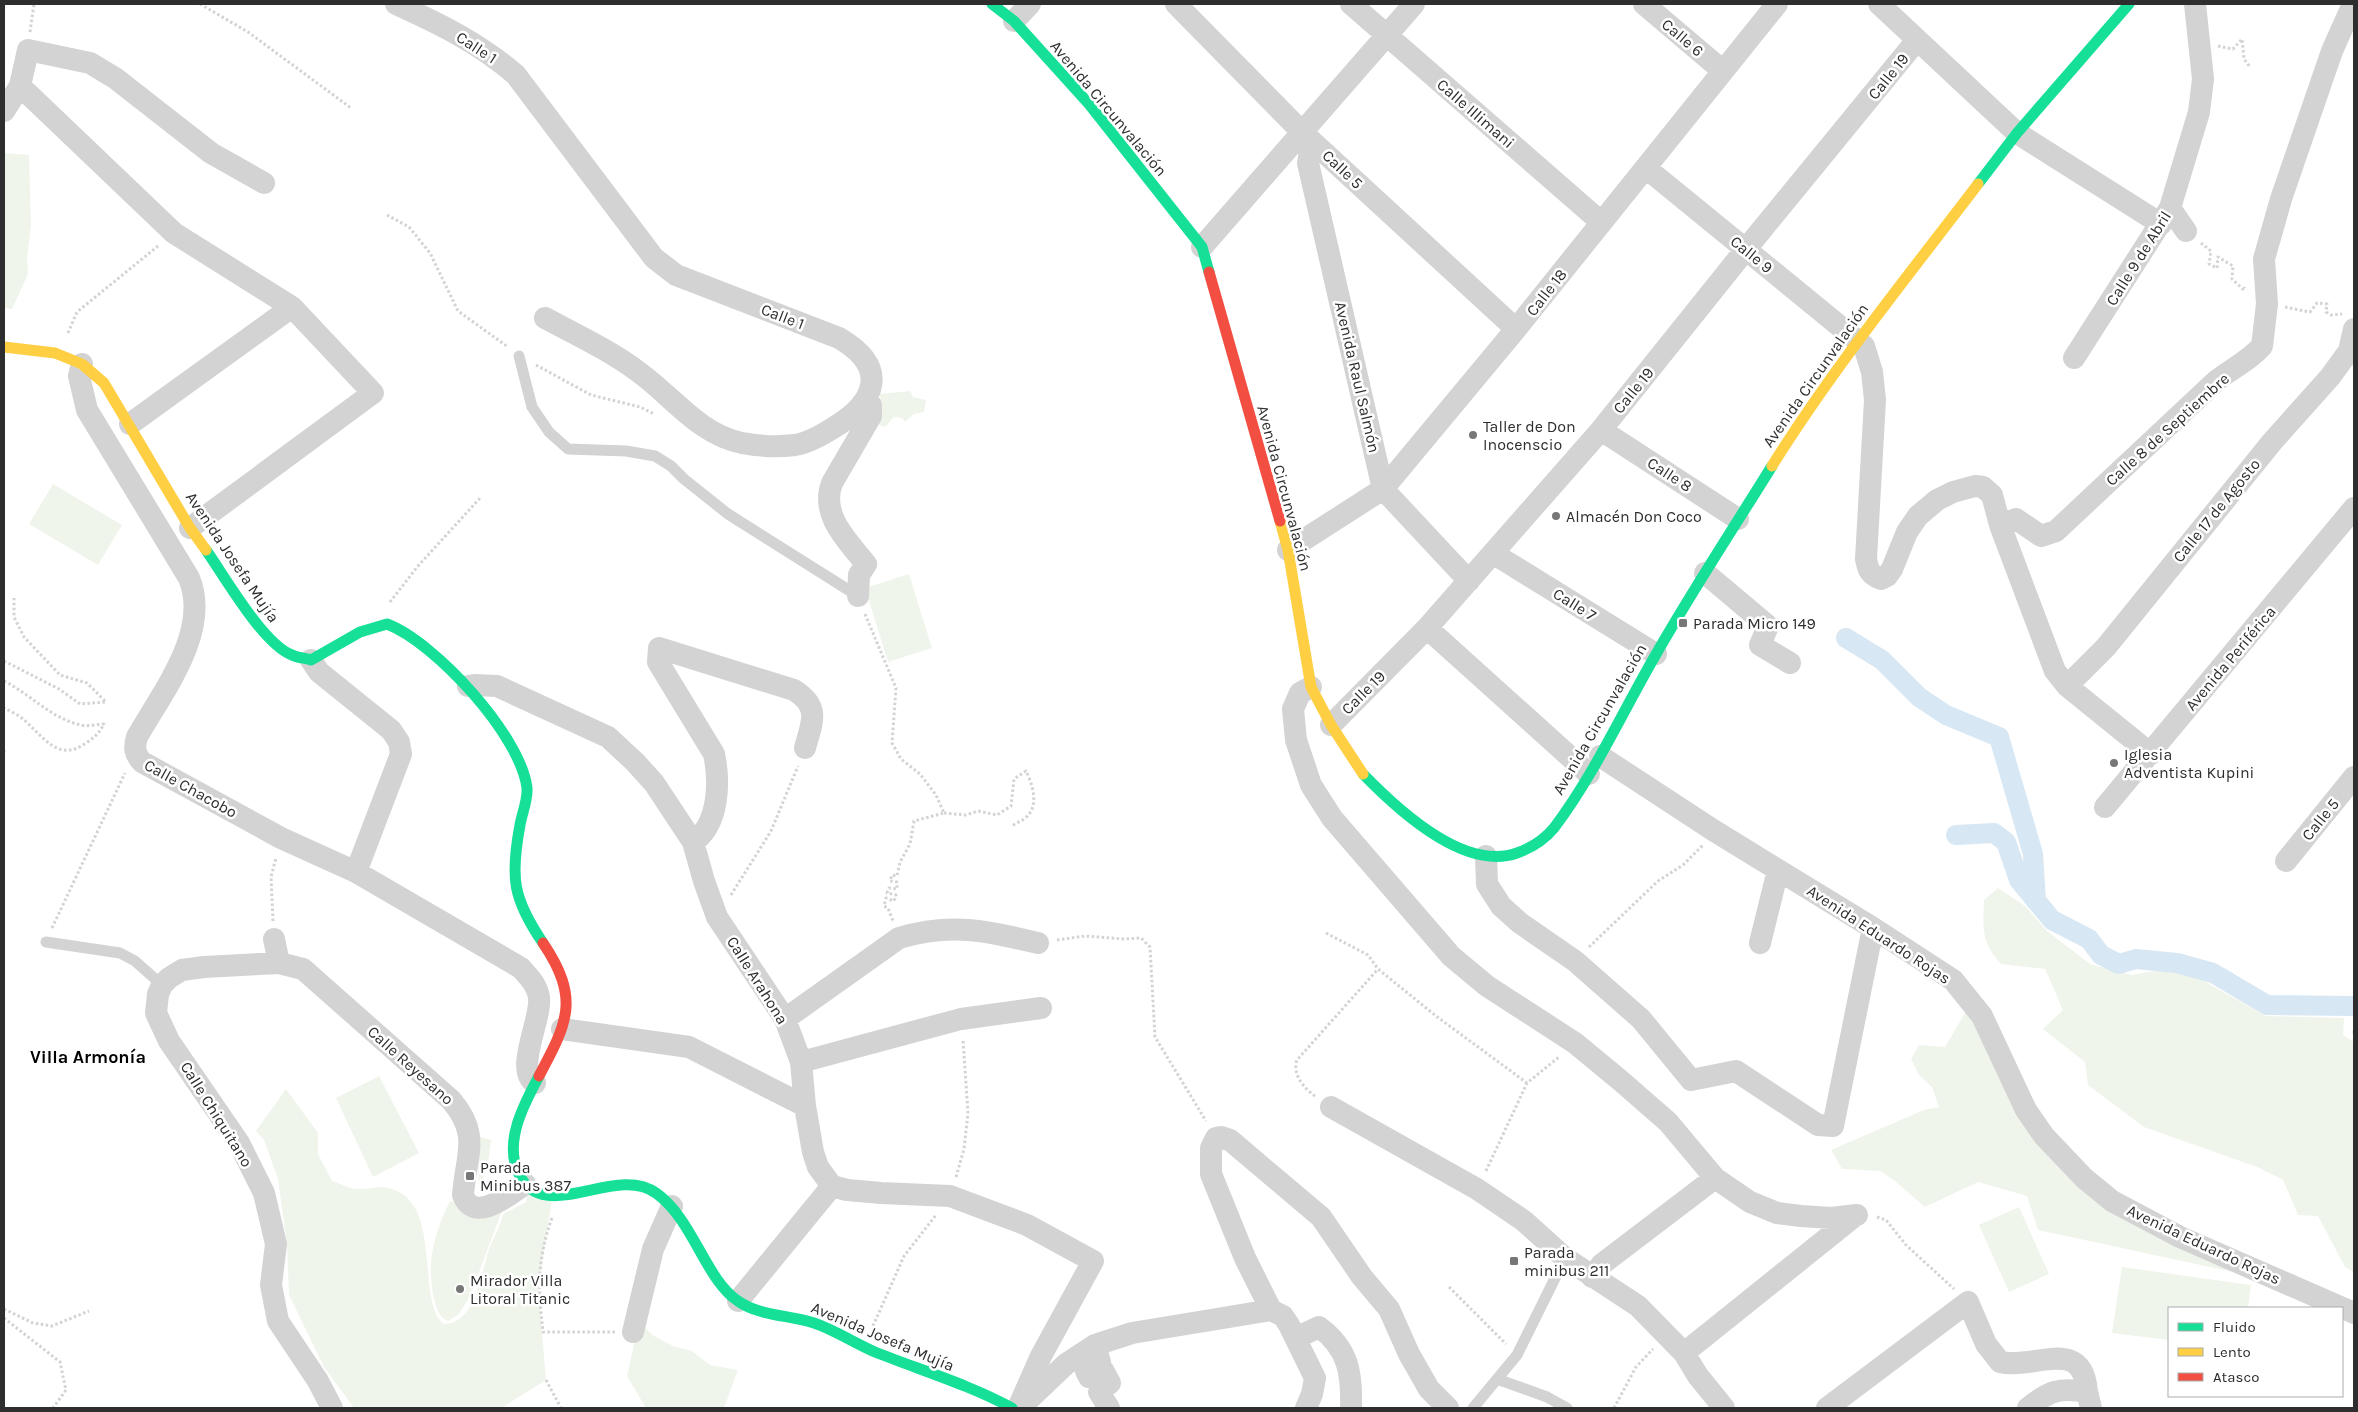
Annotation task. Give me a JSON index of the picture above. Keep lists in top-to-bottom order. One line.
{"streets":{"street":["Calle 6","Calle 1","Calle 19","Avenida Circunvalación","Calle Illimani","Calle 5","Calle 9","Calle 9 de Abril","Calle 18","Avenida Raul Salmón","Calle 8 de Septiembre","Calle 8","Calle 17 de Agosto","Avenida Josefa Mujía","Calle 7","Avenida Periférica","Calle Chacobo","Avenida Eduardo Rojas","Calle Arahona","Calle Reyesano","Calle Chiquitano"]},"crossings":[["Calle 6","Calle 18"],["Calle 19","Avenida Circunvalación"],["Calle 19","Calle 9"],["Calle 19","Calle 8"],["Calle 19","Calle 7"],["Calle 19","Avenida Eduardo Rojas"],["Avenida Circunvalación","Calle 9"],["Avenida Circunvalación","Calle 18"],["Avenida Circunvalación","Calle 8"],["Avenida Circunvalación","Calle 7"],["Avenida Circunvalación","Avenida Eduardo Rojas"],["Calle Illimani","Calle 18"],["Calle 5","Calle 18"],["Calle 5","Avenida Raul Salmón"],["Calle 9","Calle 18"],["Calle 18","Avenida Raul Salmón"],["Avenida Josefa Mujía","Calle Chacobo"]],"districts":["Villa Armonía"],"places":{"other":["Taller de Don Inocenscio","Almacén Don Coco","Iglesia Adventista Kupini","Mirador Villa Litoral Titanic"],"transit":["Parada Micro 149","Parada Minibus 387","Parada minibus 211"]},"legend":["Fluido","Lento","Atasco"]}
